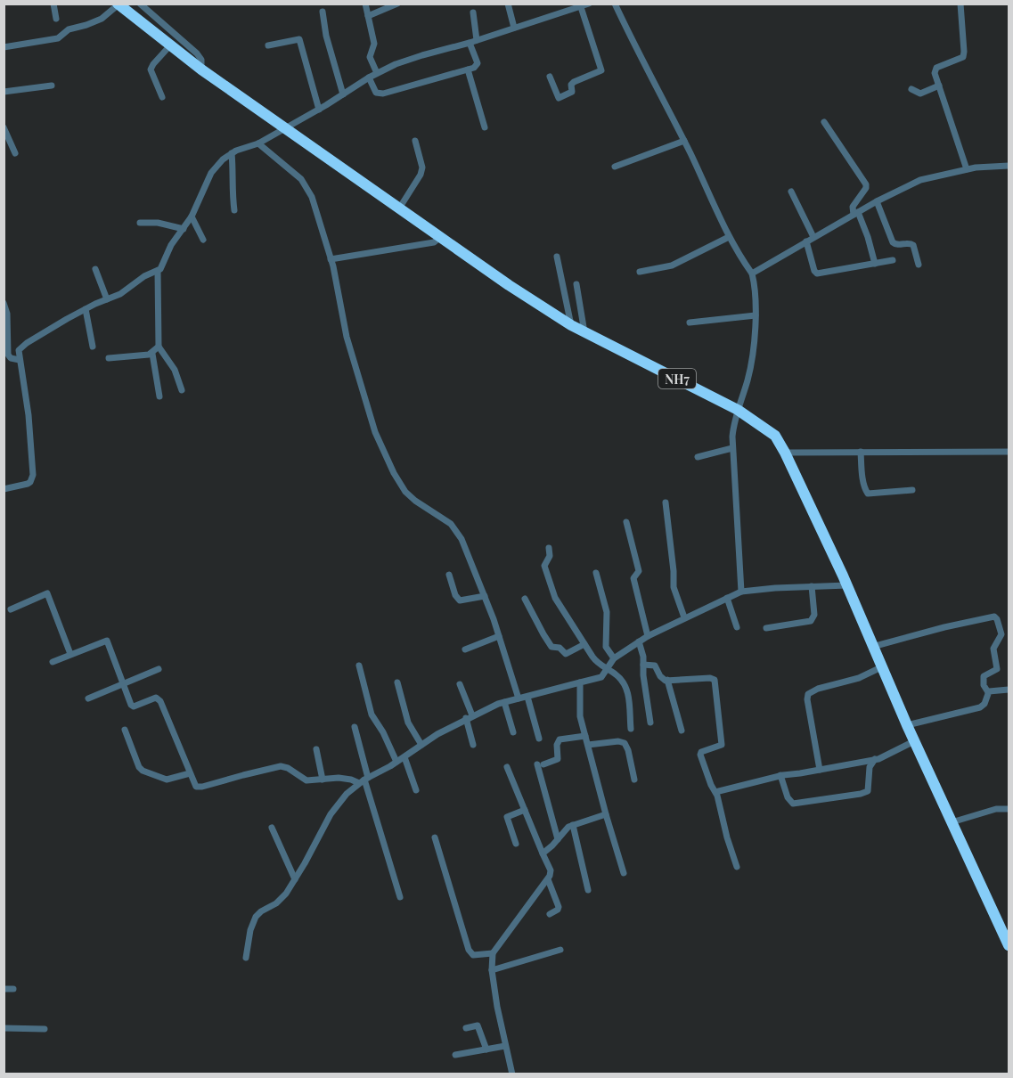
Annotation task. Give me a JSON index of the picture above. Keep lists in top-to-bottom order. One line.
{"streets":{"highway":["NH7"]}}
